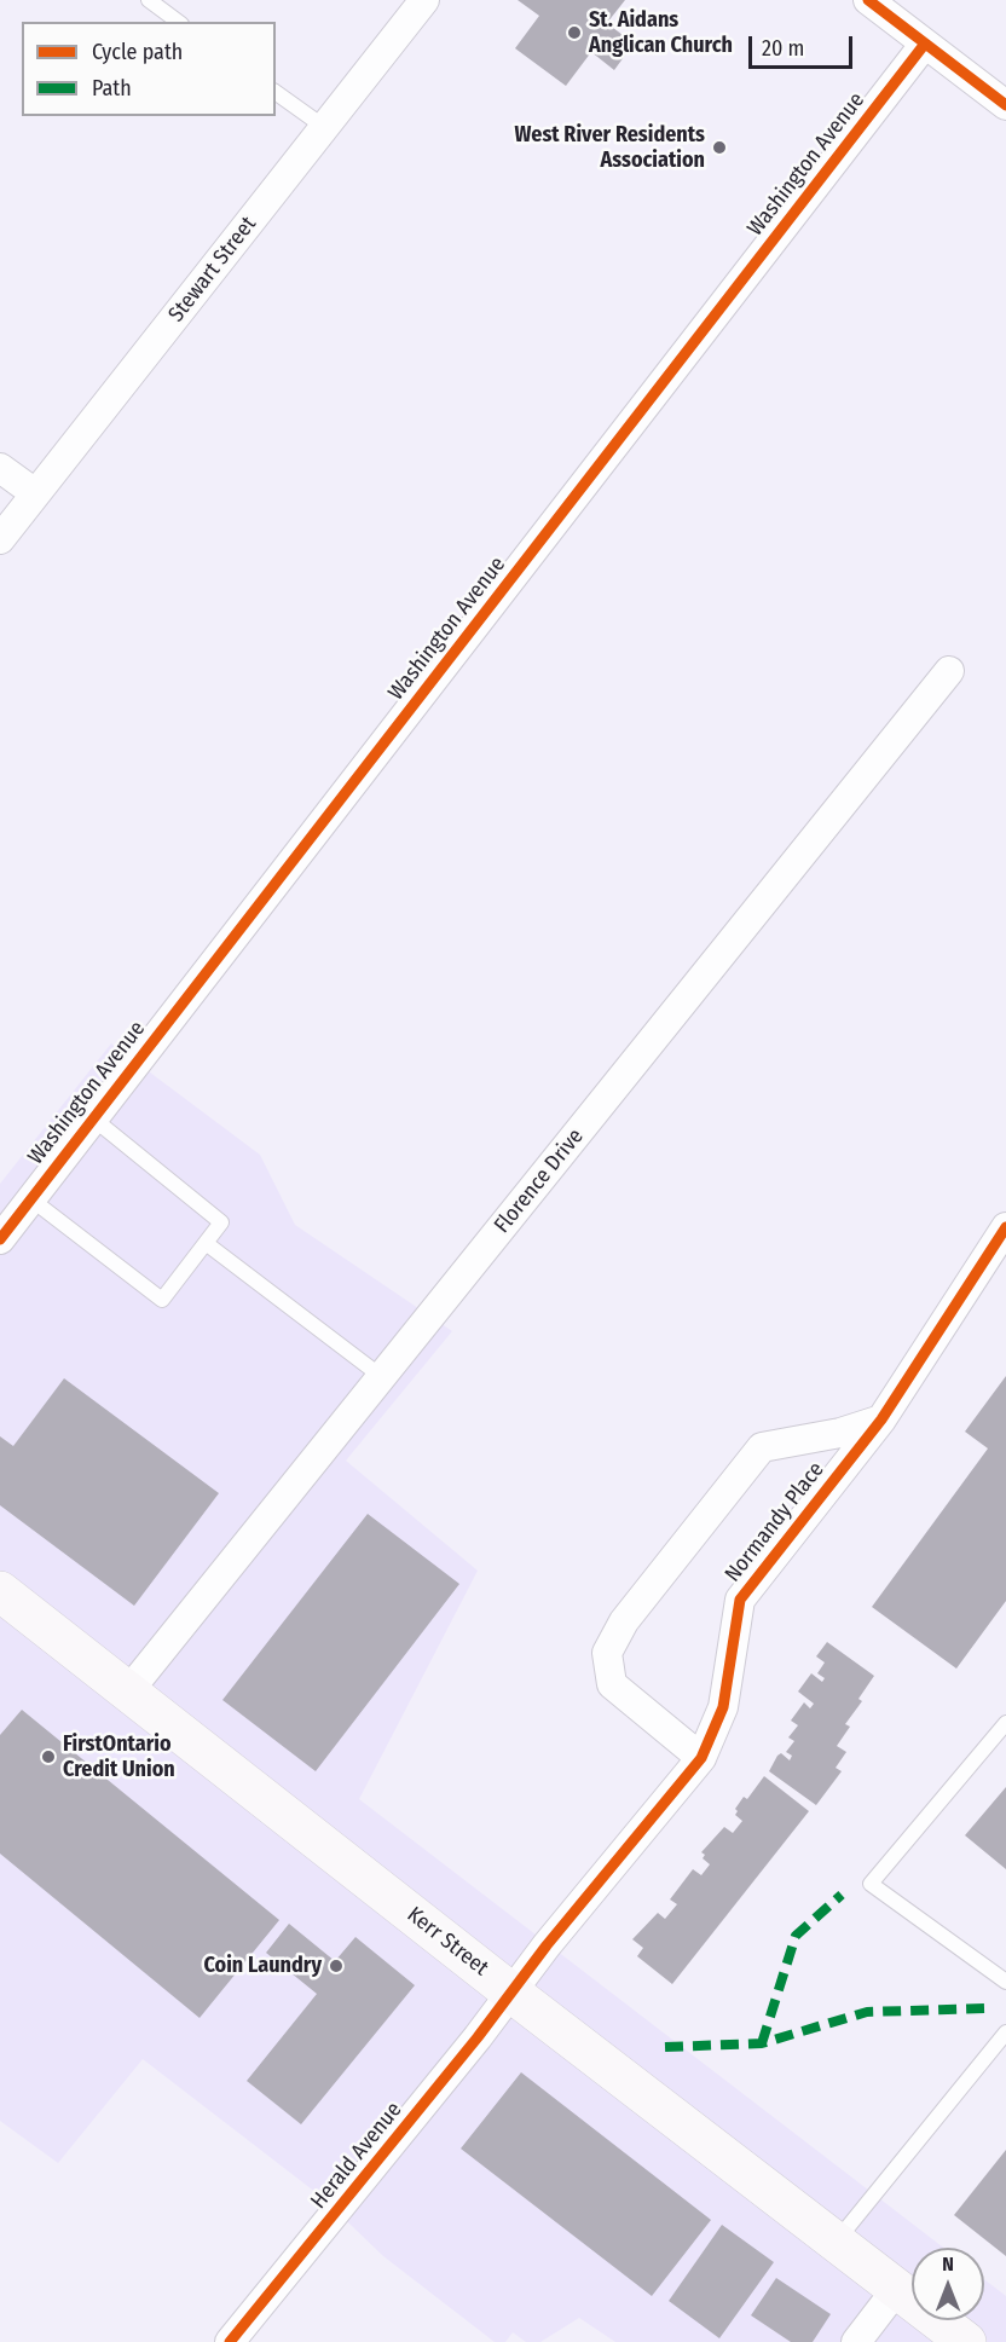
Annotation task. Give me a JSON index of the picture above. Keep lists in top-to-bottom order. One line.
{"streets":{"main road":["Kerr Street"],"street":["Washington Avenue","Stewart Street","Florence Drive","Normandy Place","Herald Avenue"]},"crossings":[["Florence Drive","Kerr Street"],["Normandy Place","Kerr Street"],["Normandy Place","Herald Avenue"],["Kerr Street","Herald Avenue"]],"places":["St. Aidans Anglican Church","West River Residents Association","FirstOntario Credit Union","Coin Laundry"],"legend":["Cycle path","Path"],"scale_bar":"20 m","north":"top"}
